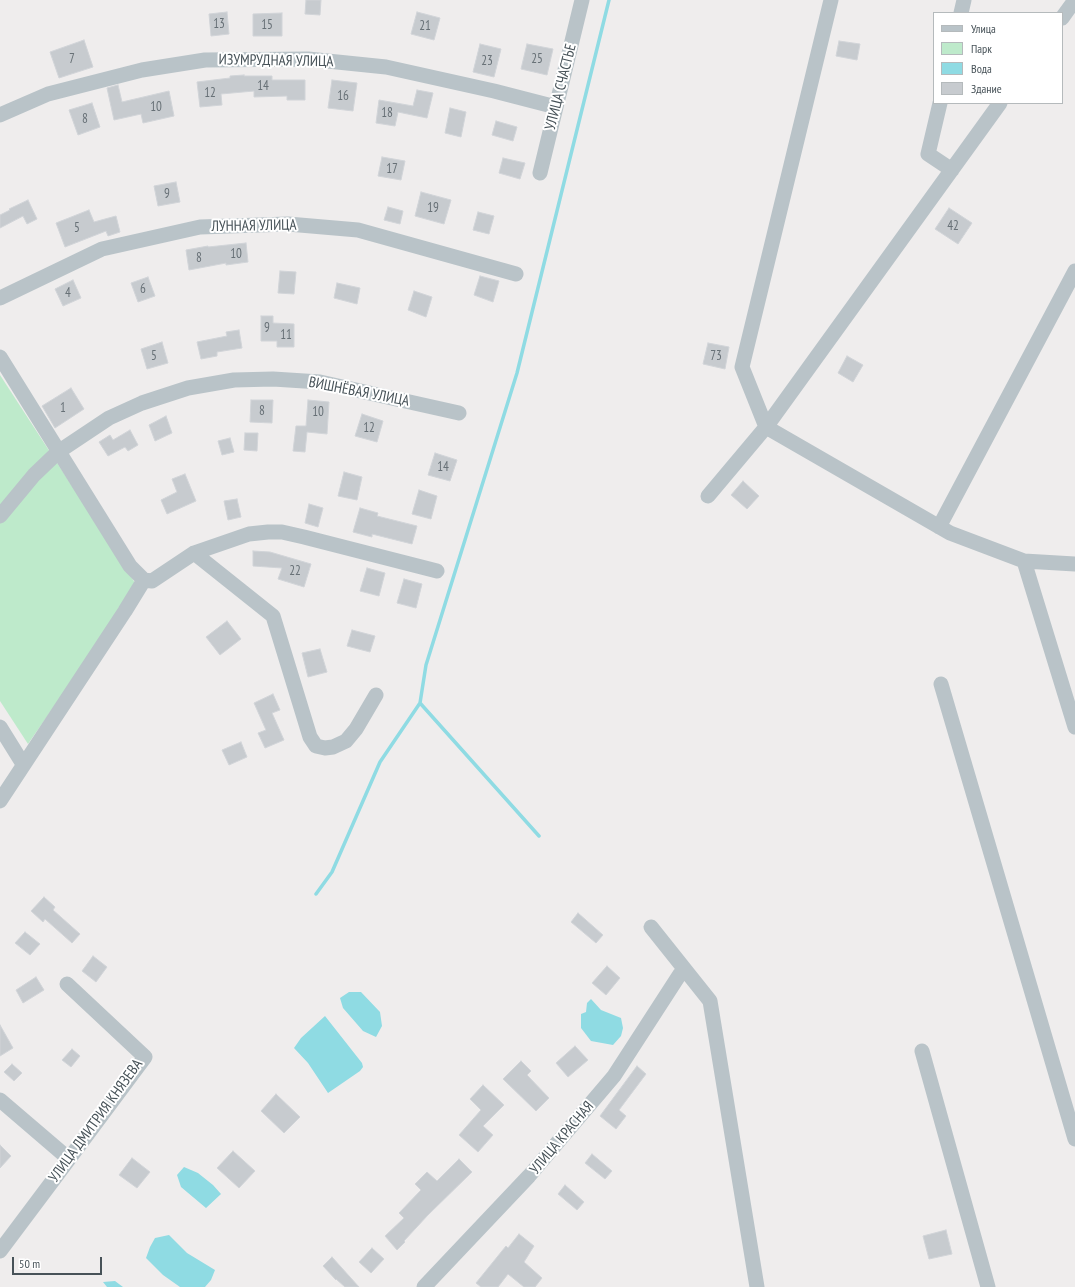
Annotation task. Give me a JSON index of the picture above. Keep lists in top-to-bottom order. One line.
{"streets":{"street":["ИЗУМРУДНАЯ УЛИЦА","УЛИЦА СЧАСТЬЕ","ЛУННАЯ УЛИЦА","ВИШНЁВАЯ УЛИЦА","УЛИЦА ДМИТРИЯ КНЯЗЕВА","УЛИЦА КРАСНАЯ"]},"crossings":[["ИЗУМРУДНАЯ УЛИЦА","УЛИЦА СЧАСТЬЕ"]],"house_numbers":["13","15","21","7","25","23","14","12","16","10","18","8","17","9","19","42","5","10","8","6","4","9","11","5","73","1","8","10","12","14","22"],"legend":["Улица","Парк","Вода","Здание"],"scale_bar":"50 m"}
